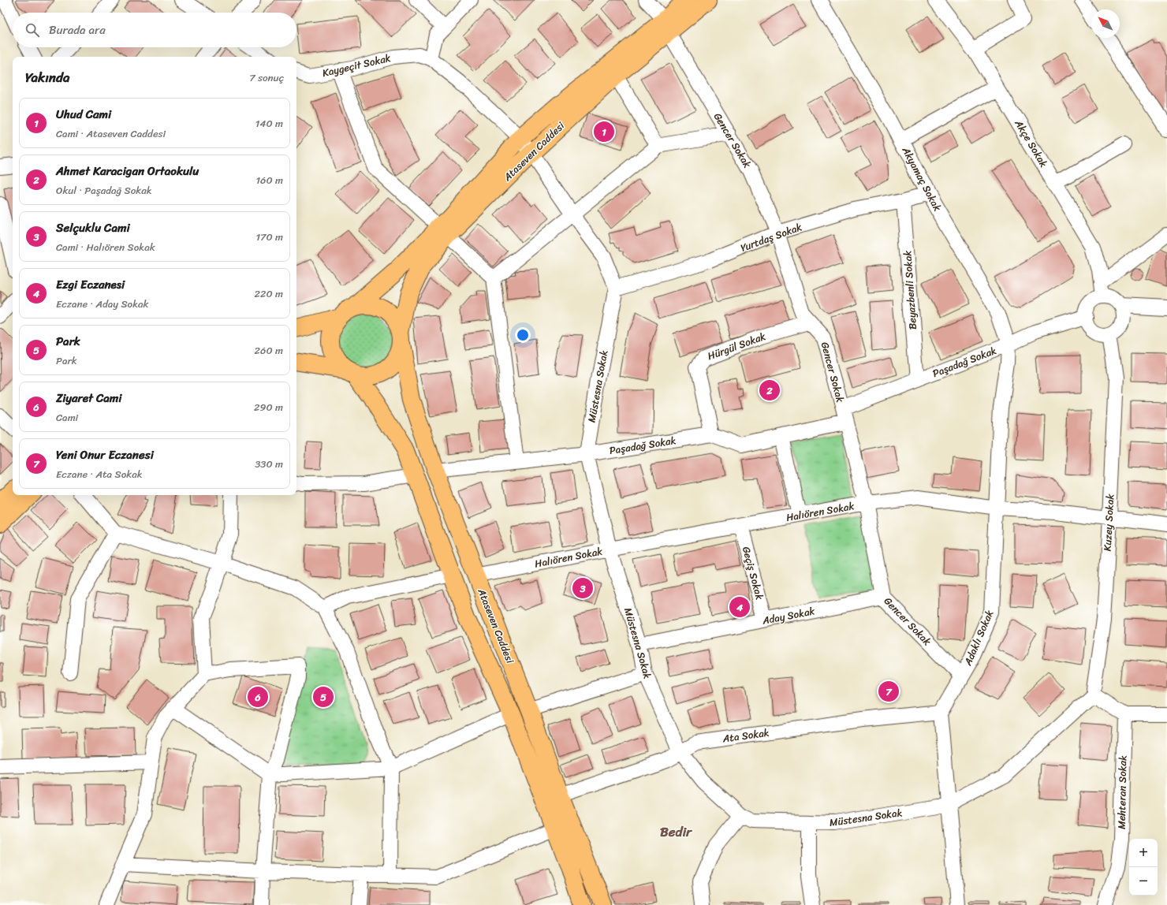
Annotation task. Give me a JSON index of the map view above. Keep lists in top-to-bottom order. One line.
{"streets":{"main road":["Ataseven Caddesi"],"street":["Kaygeçit Sokak","Gencer Sokak","Akçe Sokak","Akyamaç Sokak","Yurtdaş Sokak","Beyazbenli Sokak","Hürgül Sokak","Paşadağ Sokak","Müstesna Sokak","Halıören Sokak","Kuzey Sokak","Geçiş Sokak","Aday Sokak","Adaklı Sokak","Ata Sokak","Mehteran Sokak"]},"crossings":[["Gencer Sokak","Ataseven Caddesi"],["Gencer Sokak","Yurtdaş Sokak"],["Gencer Sokak","Hürgül Sokak"],["Gencer Sokak","Paşadağ Sokak"],["Gencer Sokak","Halıören Sokak"],["Gencer Sokak","Aday Sokak"],["Gencer Sokak","Adaklı Sokak"],["Akçe Sokak","Paşadağ Sokak"],["Akçe Sokak","Kuzey Sokak"],["Ataseven Caddesi","Paşadağ Sokak"],["Ataseven Caddesi","Halıören Sokak"],["Ataseven Caddesi","Ata Sokak"],["Akyamaç Sokak","Yurtdaş Sokak"],["Akyamaç Sokak","Paşadağ Sokak"],["Akyamaç Sokak","Adaklı Sokak"],["Yurtdaş Sokak","Beyazbenli Sokak"],["Yurtdaş Sokak","Müstesna Sokak"],["Beyazbenli Sokak","Paşadağ Sokak"],["Hürgül Sokak","Paşadağ Sokak"],["Paşadağ Sokak","Müstesna Sokak"],["Paşadağ Sokak","Kuzey Sokak"],["Müstesna Sokak","Halıören Sokak"],["Müstesna Sokak","Kuzey Sokak"],["Müstesna Sokak","Aday Sokak"],["Müstesna Sokak","Ata Sokak"],["Halıören Sokak","Kuzey Sokak"],["Halıören Sokak","Geçiş Sokak"],["Halıören Sokak","Adaklı Sokak"],["Geçiş Sokak","Aday Sokak"],["Adaklı Sokak","Ata Sokak"]],"districts":["Bedir"],"north":"top left","page":{"search":"Burada ara","heading":["Yakında","7 sonuç"],"list":[{"mark":"1","name":"Uhud Cami","note":"Cami · Ataseven Caddesi","value":"140 m"},{"mark":"2","name":"Ahmet Karacigan Ortaokulu","note":"Okul · Paşadağ Sokak","value":"160 m"},{"mark":"3","name":"Selçuklu Cami","note":"Cami · Halıören Sokak","value":"170 m"},{"mark":"4","name":"Ezgi Eczanesi","note":"Eczane · Aday Sokak","value":"220 m"},{"mark":"5","name":"Park","note":"Park","value":"260 m"},{"mark":"6","name":"Ziyaret Cami","note":"Cami","value":"290 m"},{"mark":"7","name":"Yeni Onur Eczanesi","note":"Eczane · Ata Sokak","value":"330 m"}],"pins":["1","2","3","4","7","5","6"],"map_buttons":["+","−"]}}
